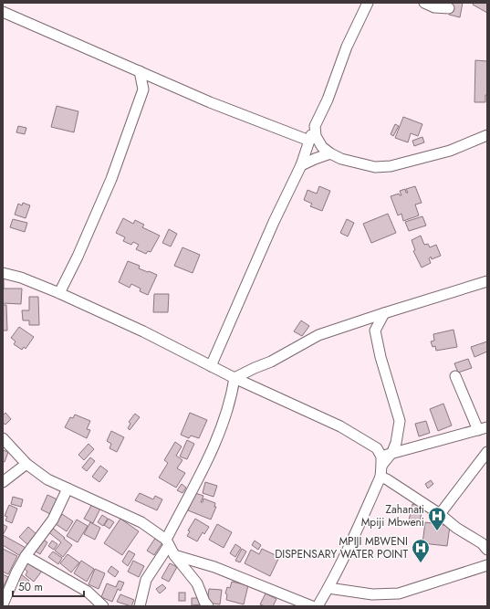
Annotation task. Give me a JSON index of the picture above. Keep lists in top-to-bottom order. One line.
{"places":{"hospital":["Zahanati Mpiji Mbweni","MPIJI MBWENI DISPENSARY WATER POINT"]},"scale_bar":"50 m"}
